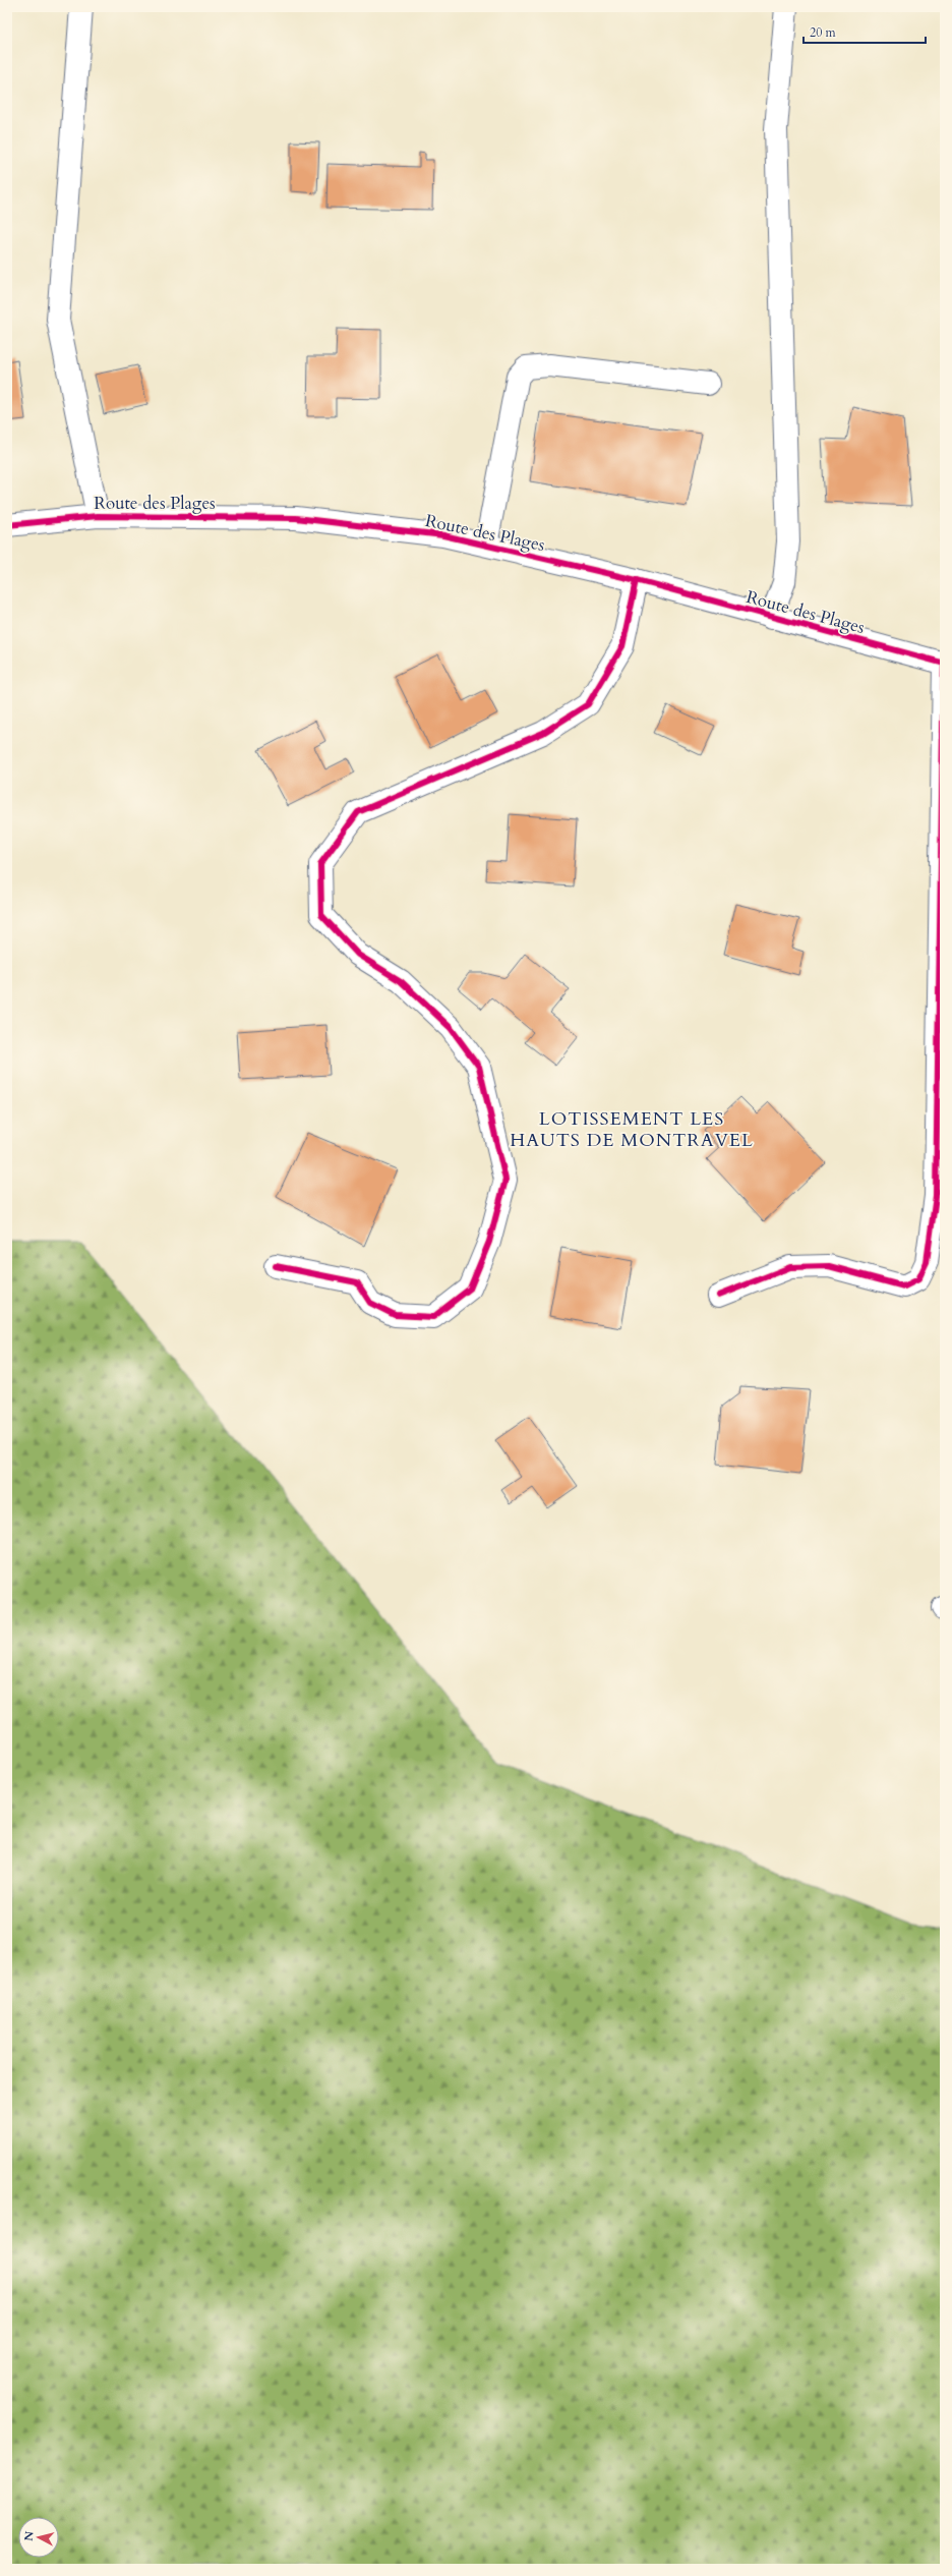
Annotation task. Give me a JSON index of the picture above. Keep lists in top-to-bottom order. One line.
{"streets":{"street":["Route des Plages"]},"districts":["LOTISSEMENT LES HAUTS DE MONTRAVEL"],"scale_bar":"20 m","north":"left"}
